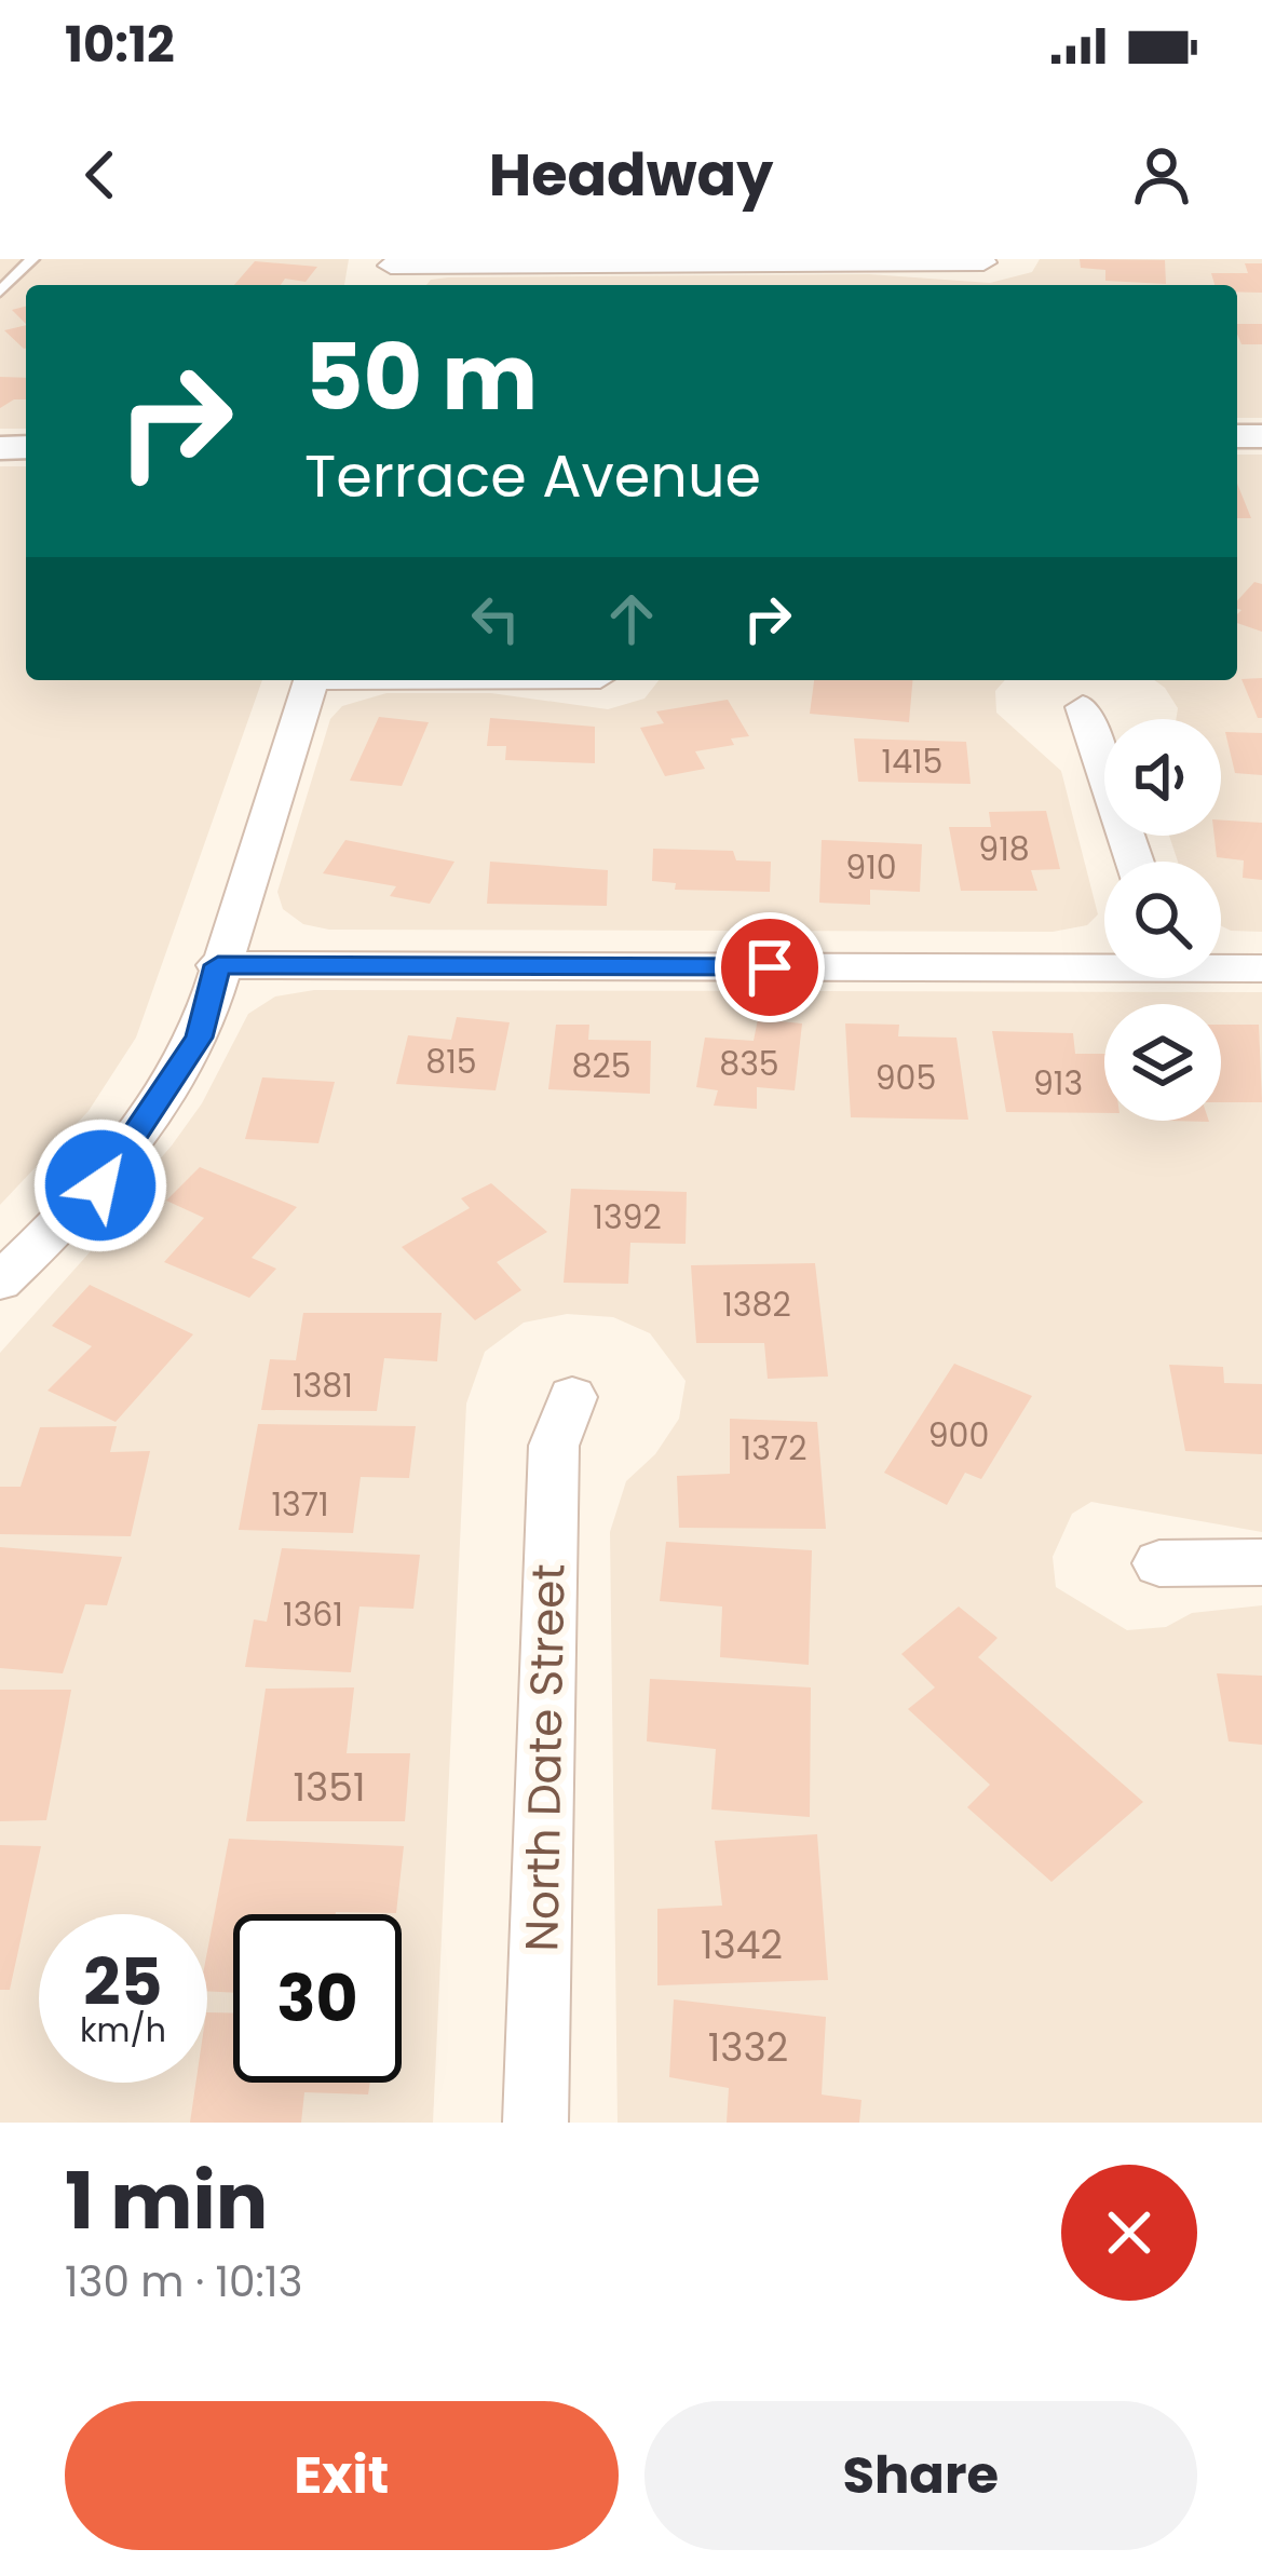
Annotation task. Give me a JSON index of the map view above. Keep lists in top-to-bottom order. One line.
{"streets":{"street":["North Date Street"]},"house_numbers":["1415","918","910","815","835","825","905","913","1392","1382","1381","900","1372","1371","1361","1351","1342","1332"],"page":{"status":"10:12","header":"Headway","turn":["50 m","Terrace Avenue"],"speed":"25 km/h","limit":"30","heading":["1 min","130 m · 10:13"],"buttons":["Exit","Share"]}}
